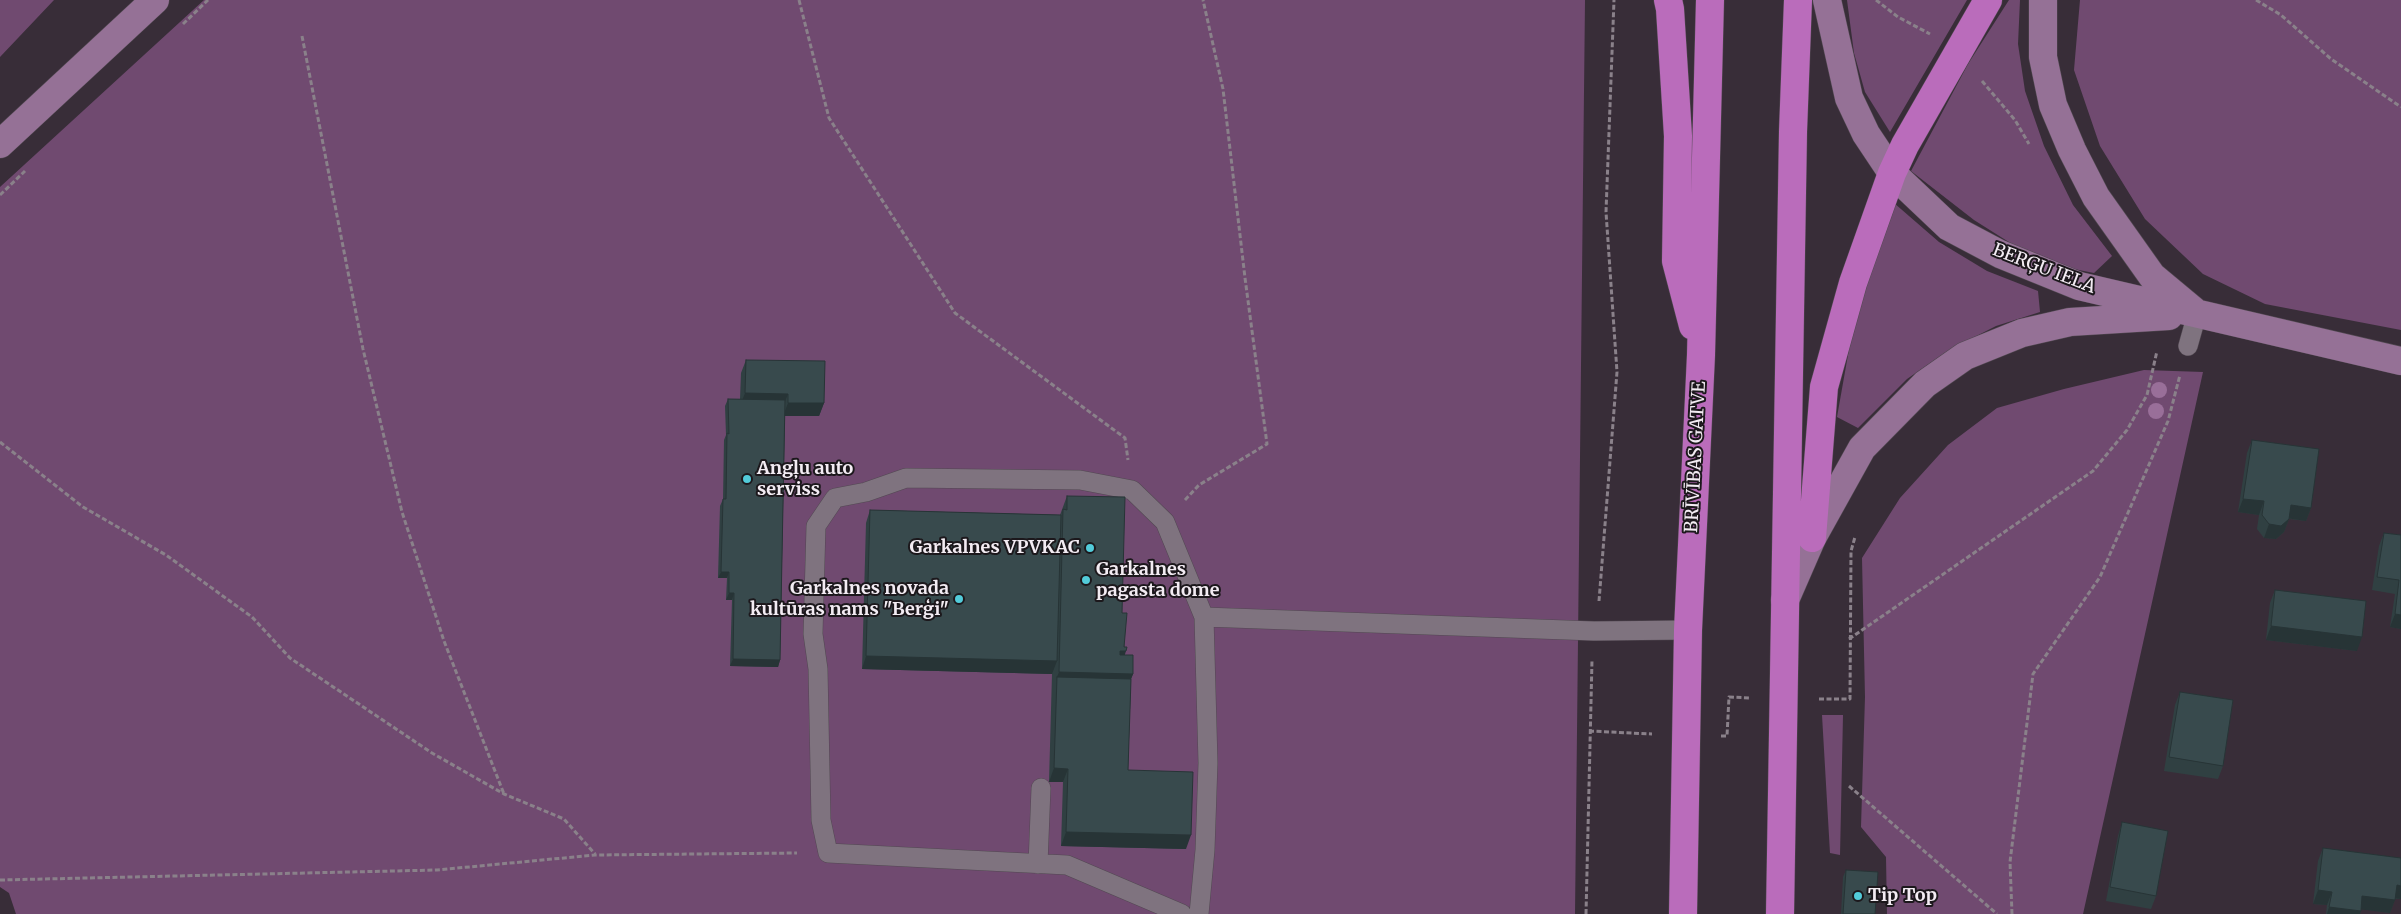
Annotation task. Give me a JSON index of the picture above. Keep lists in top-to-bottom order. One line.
{"streets":{"highway":["BRĪVĪBAS GATVE"],"main road":["BERĢU IELA"]},"places":["Angļu auto serviss","Garkalnes VPVKAC","Garkalnes pagasta dome","Garkalnes novada kultūras nams \"Berģi\"","Tip Top"]}
